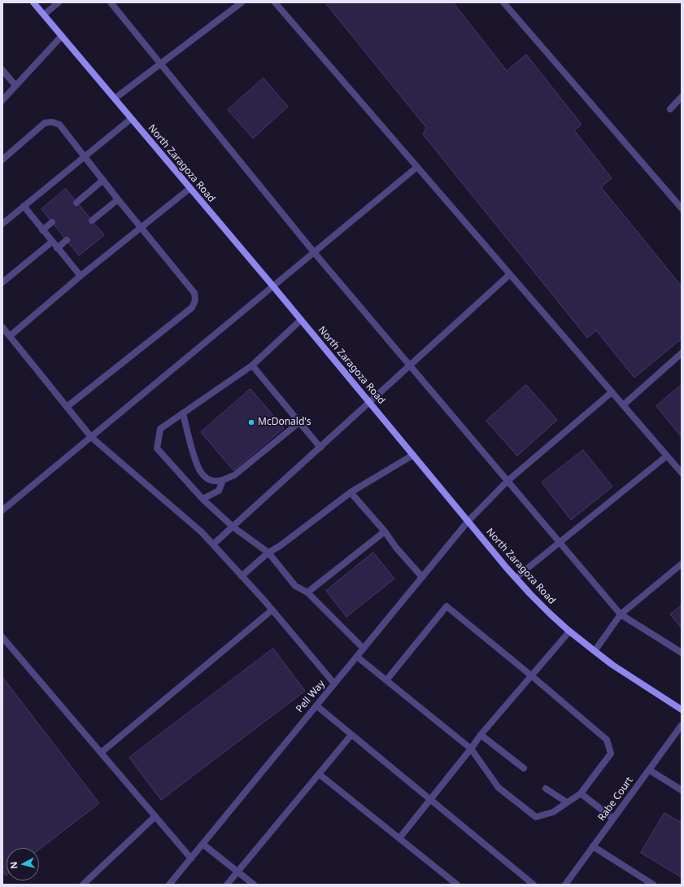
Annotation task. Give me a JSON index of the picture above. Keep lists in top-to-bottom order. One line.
{"streets":{"main road":["North Zaragoza Road"],"street":["Pell Way","Rabe Court"]},"crossings":[["North Zaragoza Road","Pell Way"]],"places":["McDonald's"],"north":"left"}
